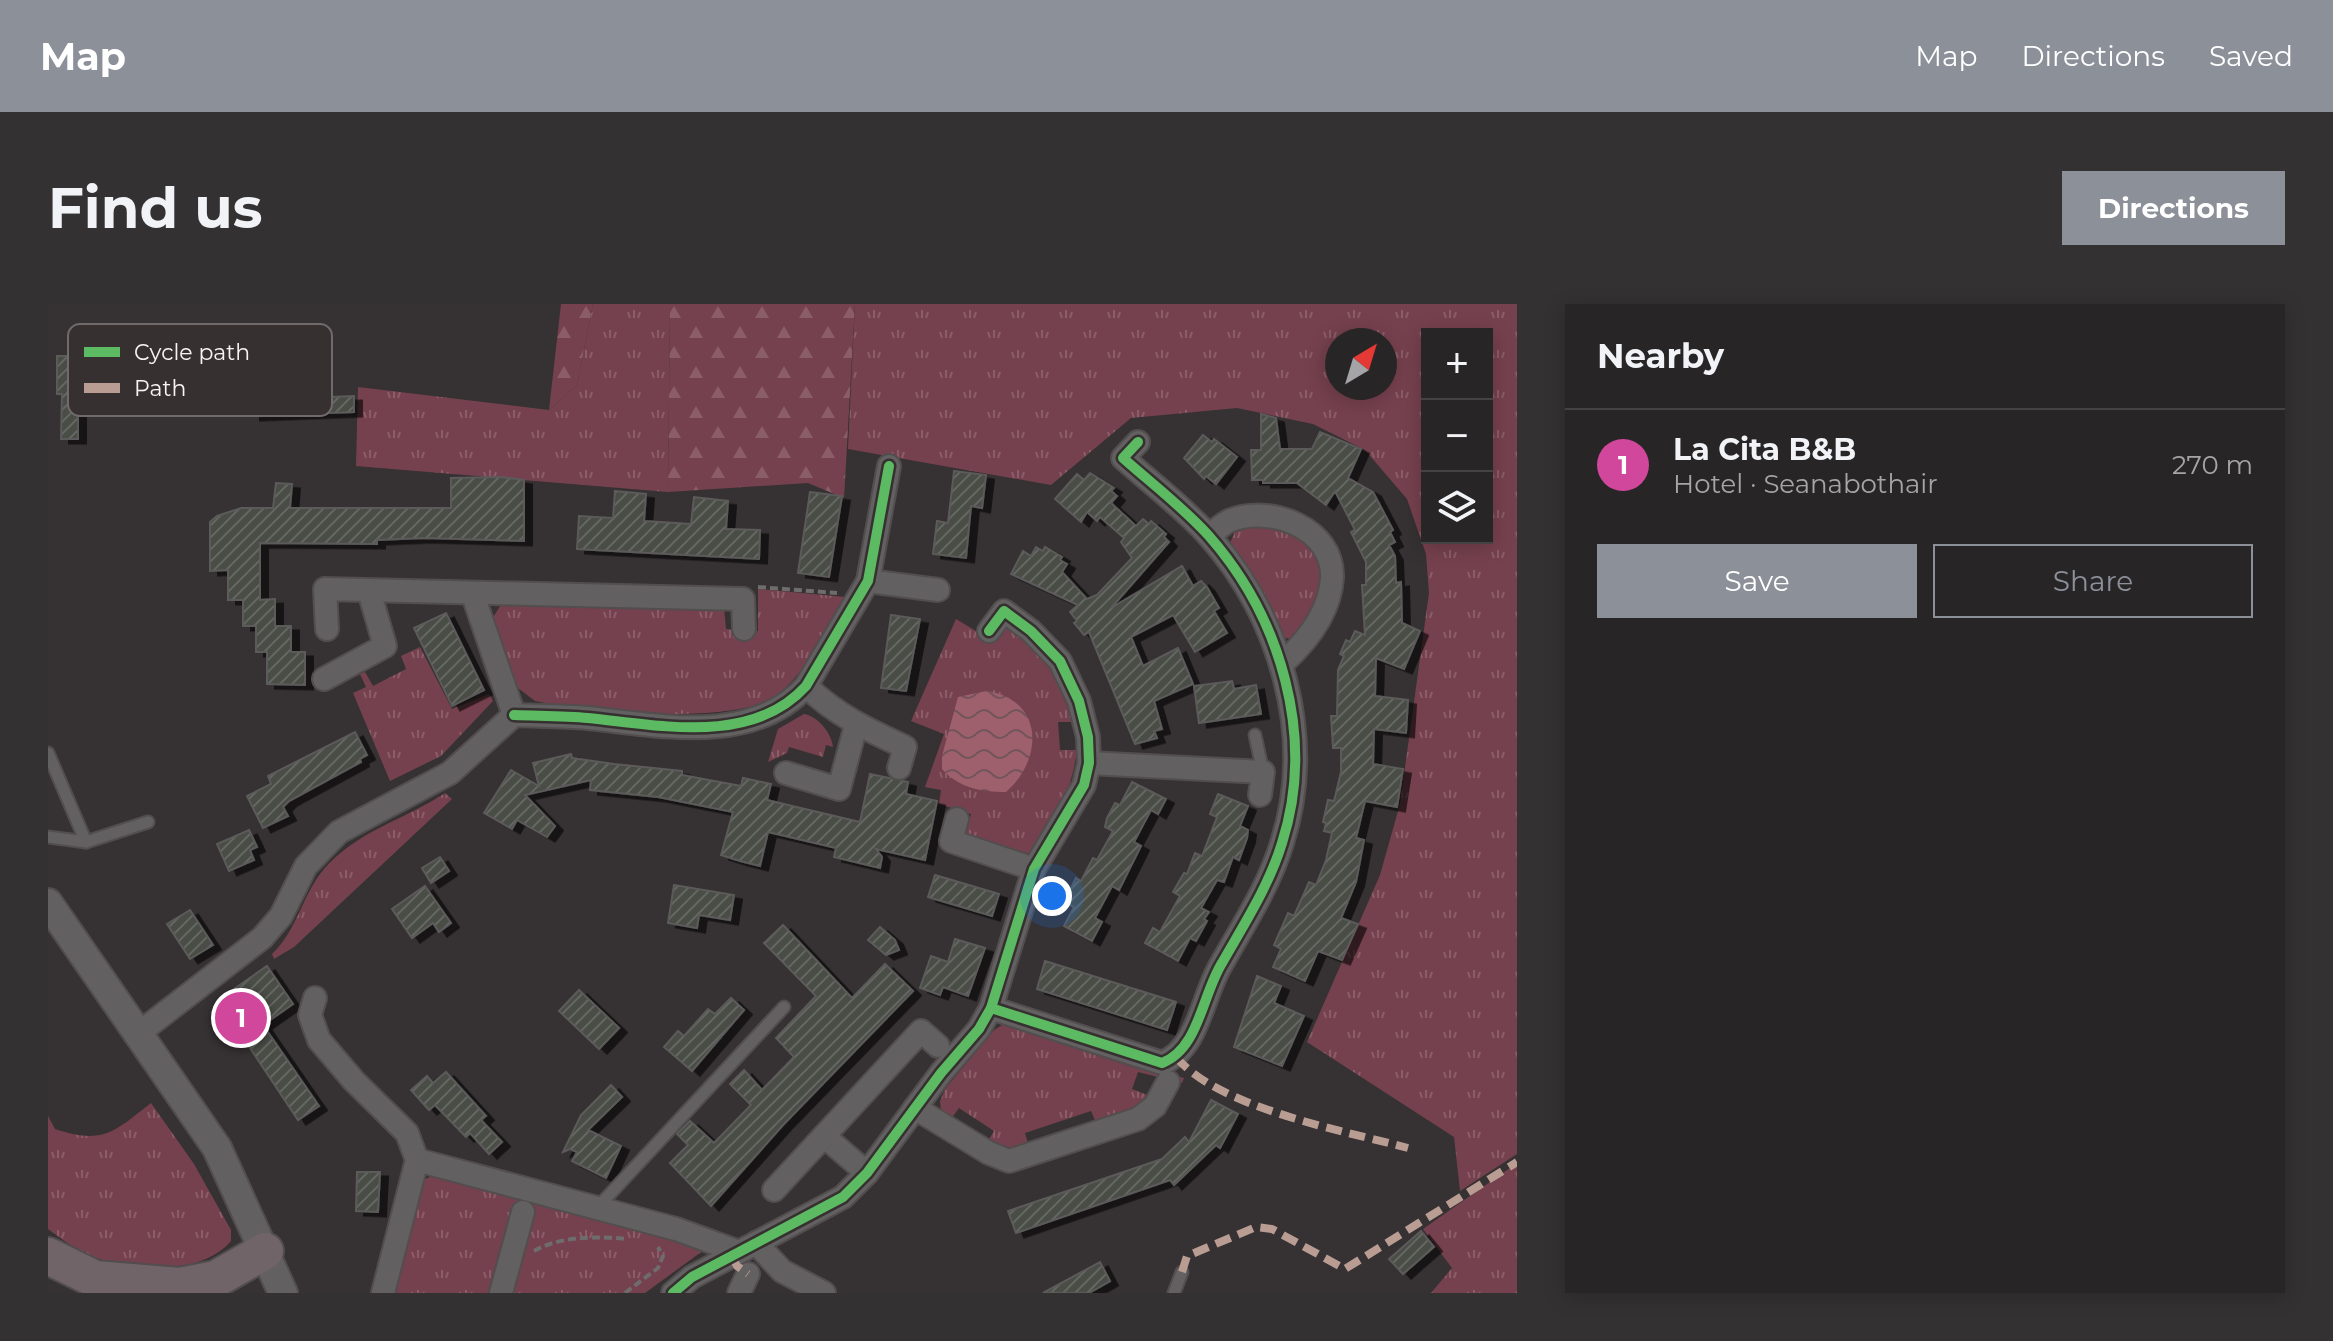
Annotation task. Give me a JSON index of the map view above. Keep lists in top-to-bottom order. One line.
{"legend":["Cycle path","Path"],"north":"top right","page":{"header":"Map","nav":["Map","Directions","Saved"],"buttons":["Directions",["Save","Share"]],"title":"Find us","heading":"Nearby","map_buttons":["+","−"],"list":[{"mark":"1","name":"La Cita B&B","note":"Hotel · Seanabothair","value":"270 m"}],"pins":"1"}}
